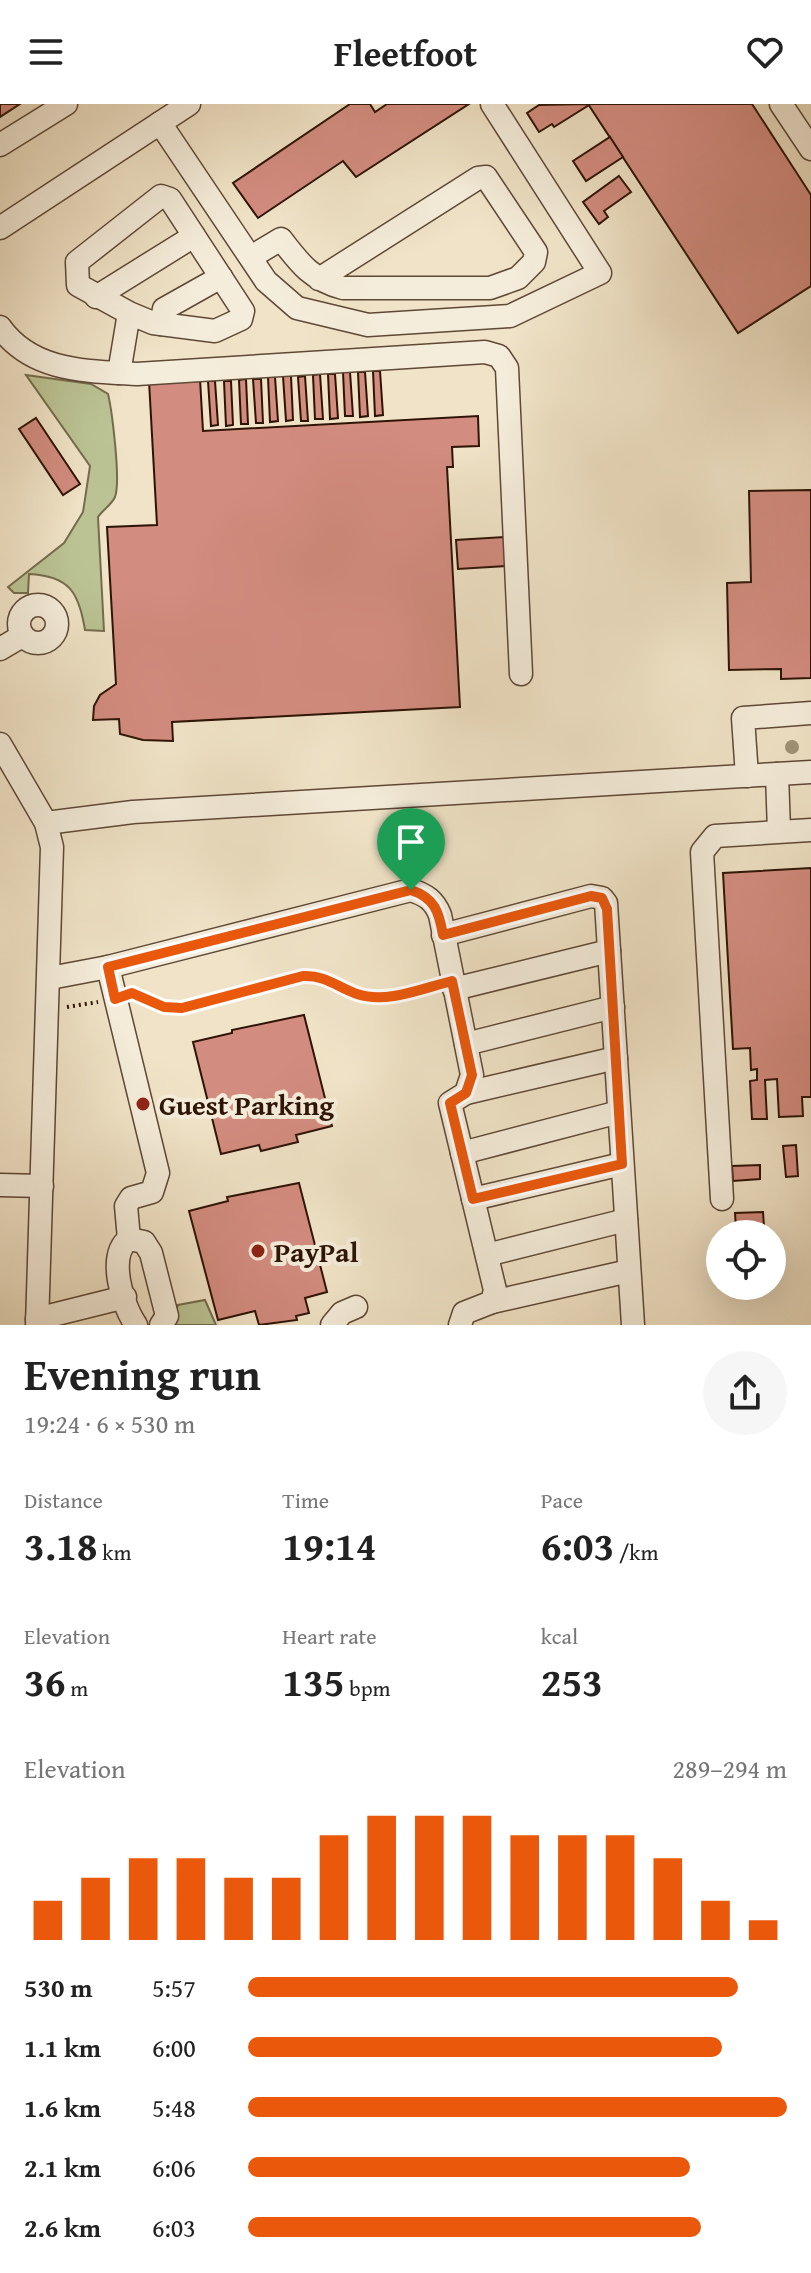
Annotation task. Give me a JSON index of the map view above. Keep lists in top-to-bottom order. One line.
{"places":["Guest Parking","PayPal"],"page":{"header":"Fleetfoot","heading":["Evening run","19:24 · 6 × 530 m"],"stats":[["Distance","3.18 km"],["Time","19:14"],["Pace","6:03 /km"],["Elevation","36 m"],["Heart rate","135 bpm"],["kcal","253"]],"chart":["Elevation","289–294 m"],"list":[{"name":"530 m","note":"5:57"},{"name":"1.1 km","note":"6:00"},{"name":"1.6 km","note":"5:48"},{"name":"2.1 km","note":"6:06"},{"name":"2.6 km","note":"6:03"}]}}
